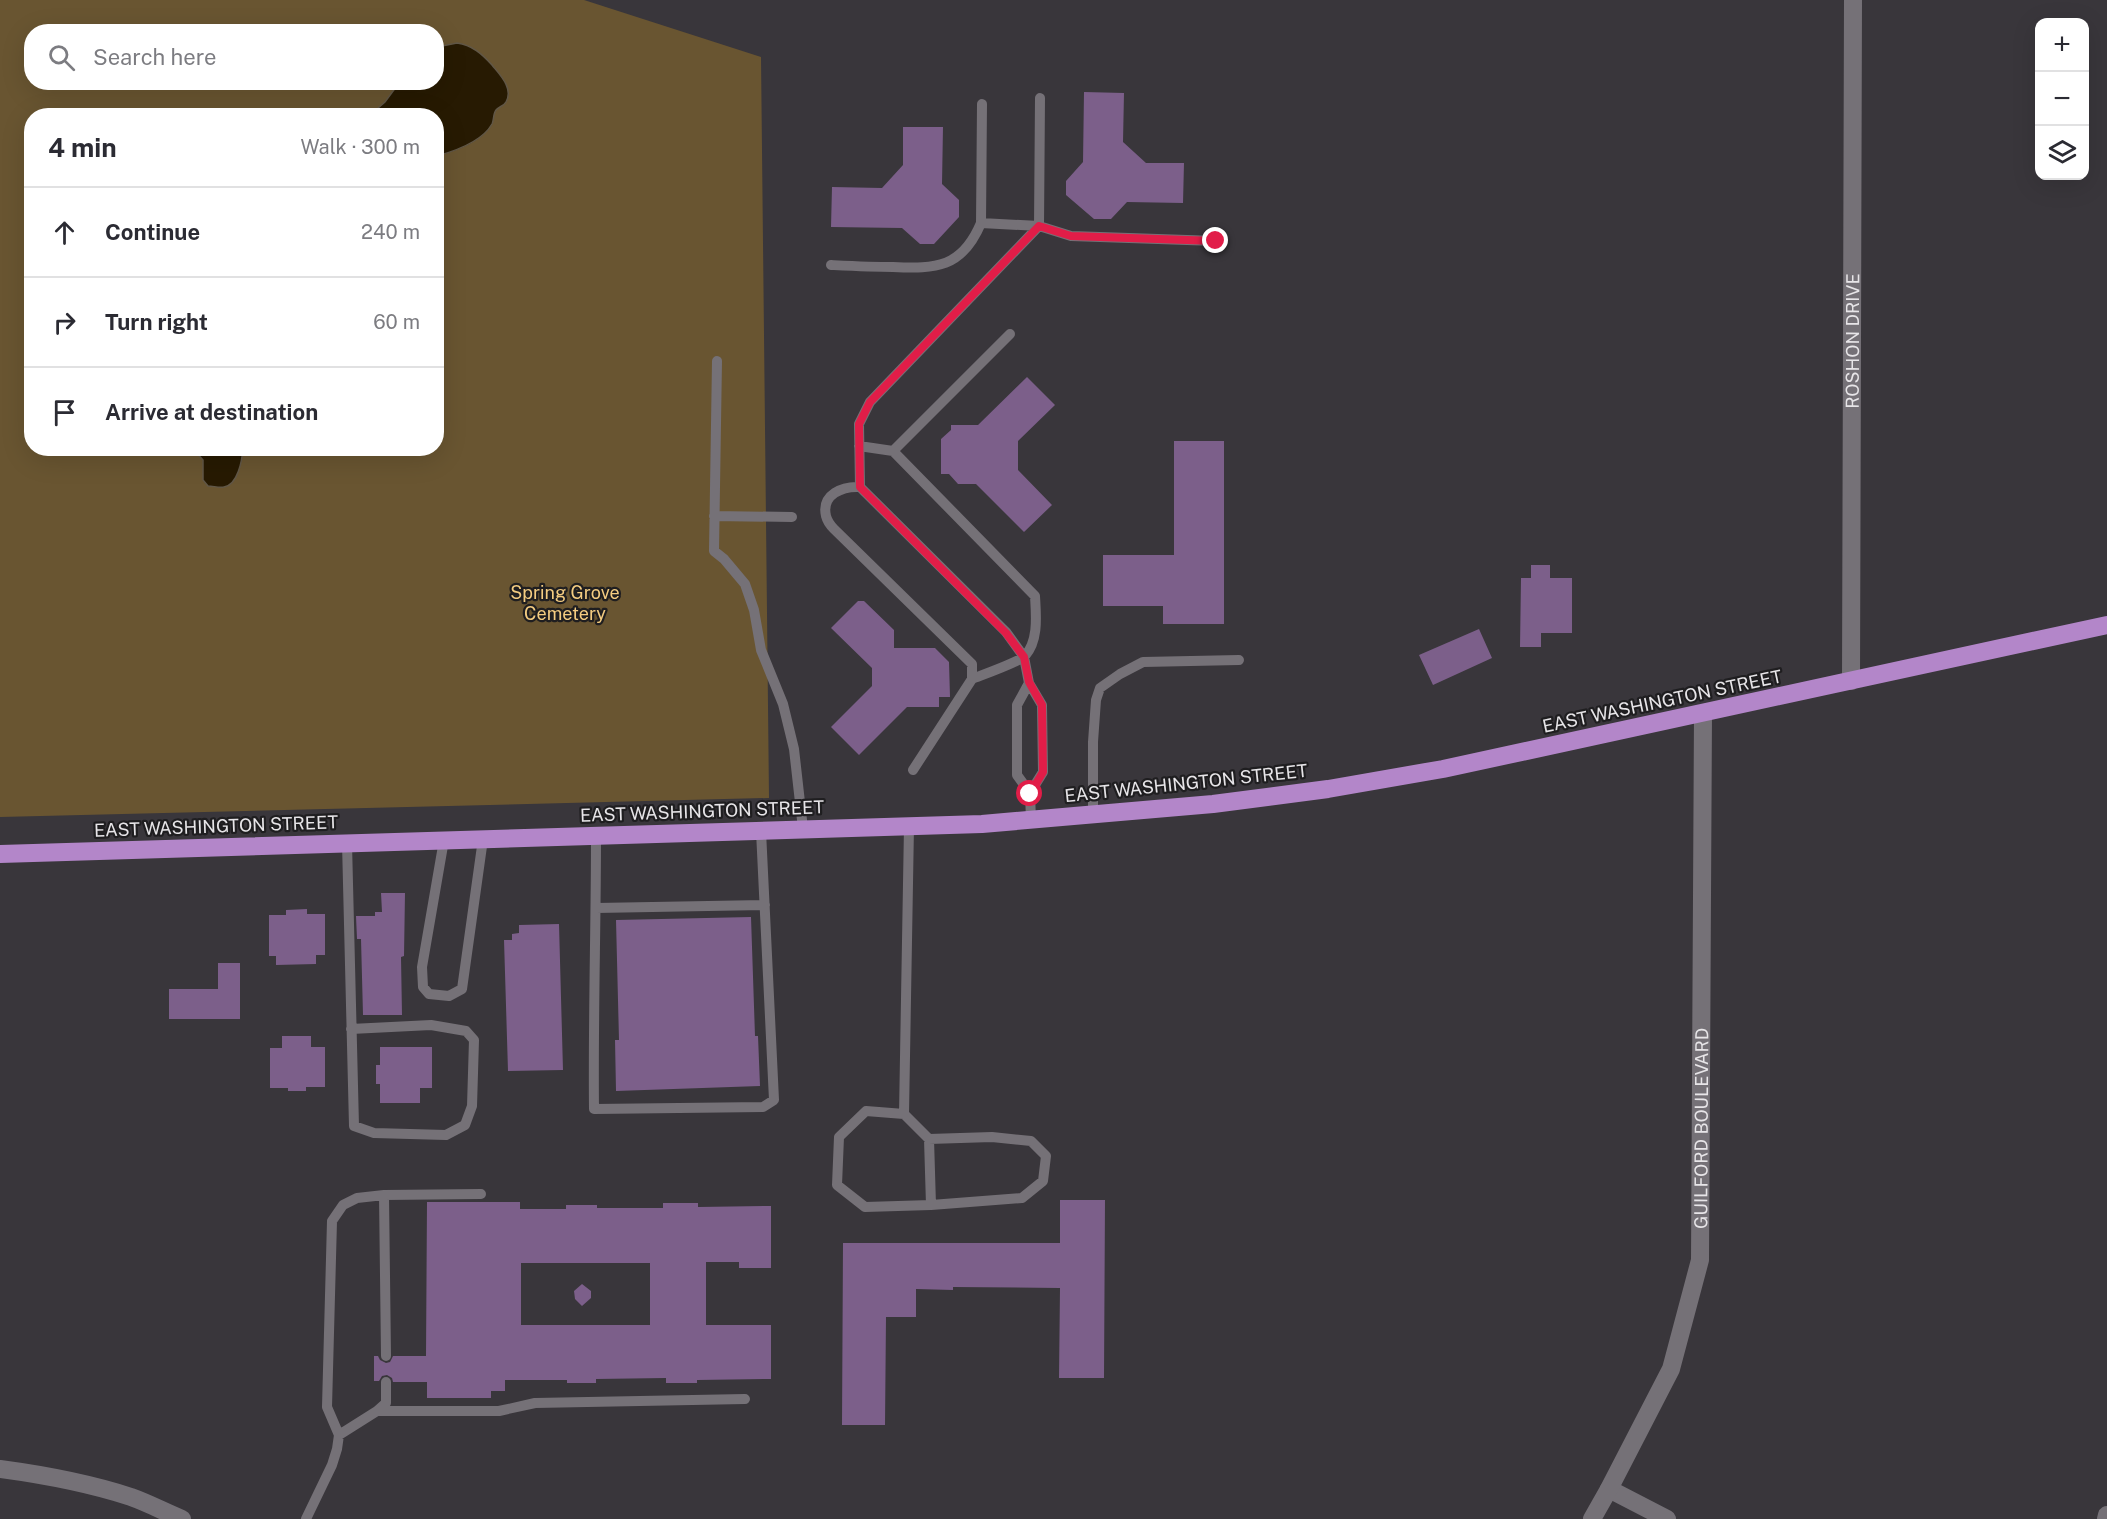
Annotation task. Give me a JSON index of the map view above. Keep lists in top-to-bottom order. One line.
{"streets":{"highway":["EAST WASHINGTON STREET"],"street":["ROSHON DRIVE","GUILFORD BOULEVARD"]},"crossings":[["ROSHON DRIVE","EAST WASHINGTON STREET"],["EAST WASHINGTON STREET","GUILFORD BOULEVARD"]],"parks":["Spring Grove Cemetery"],"page":{"map_buttons":["+","−"],"search":"Search here","heading":["4 min","Walk · 300 m"],"list":[["Continue","240 m"],["Turn right","60 m"],"Arrive at destination"]}}
